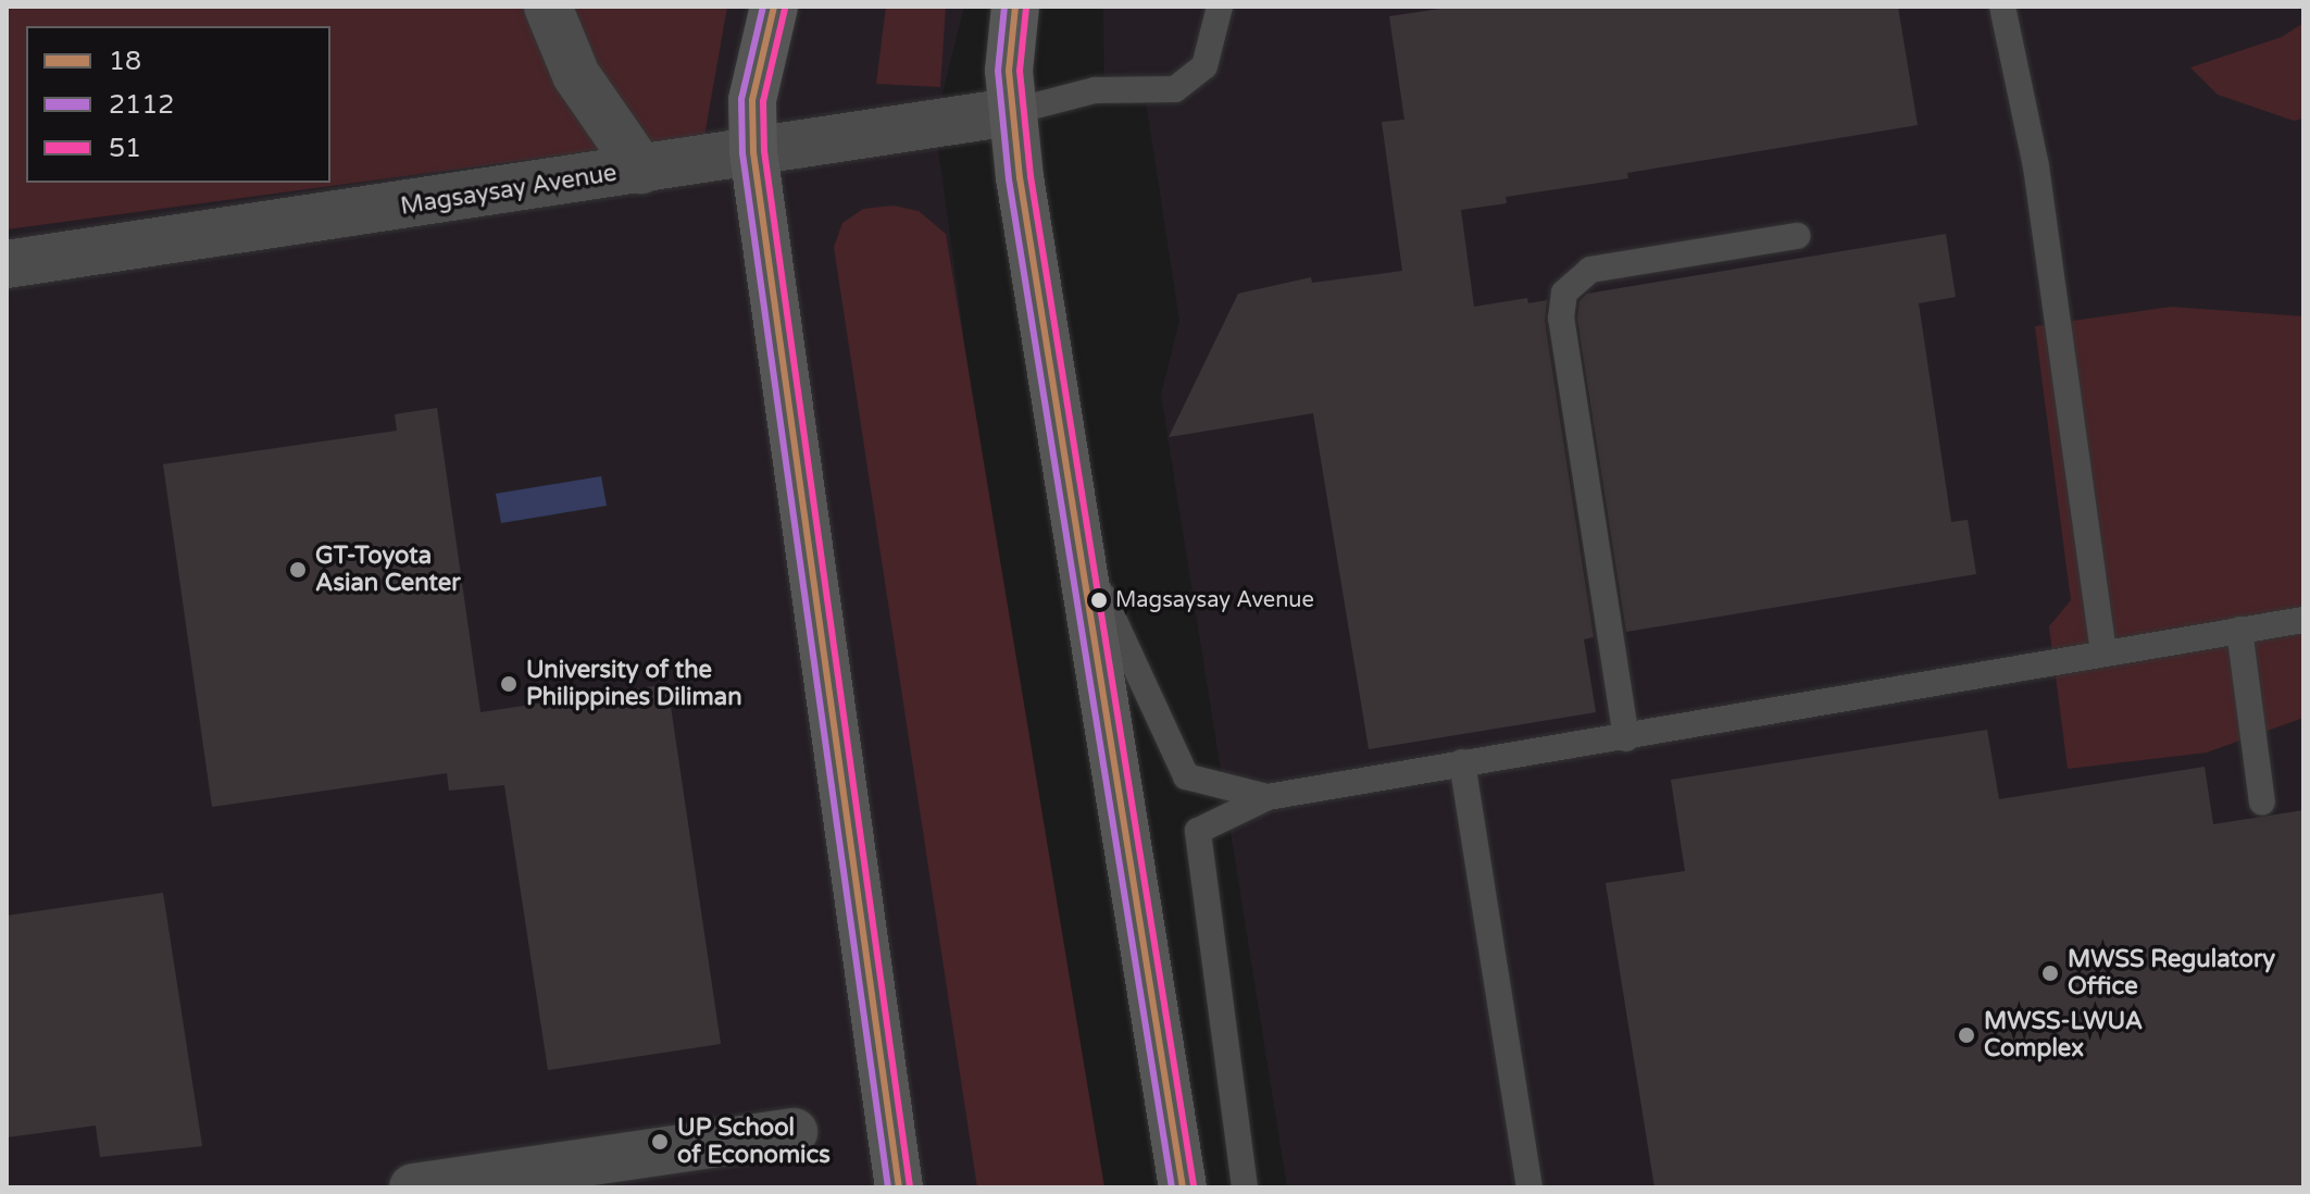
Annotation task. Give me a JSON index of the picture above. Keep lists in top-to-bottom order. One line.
{"streets":{"street":["Magsaysay Avenue"]},"places":["GT-Toyota Asian Center","Magsaysay Avenue","University of the Philippines Diliman","MWSS Regulatory Office","MWSS-LWUA Complex","UP School of Economics"],"lines":["transit line 18","transit line 2112","transit line 51"],"legend":["18","2112","51"]}
